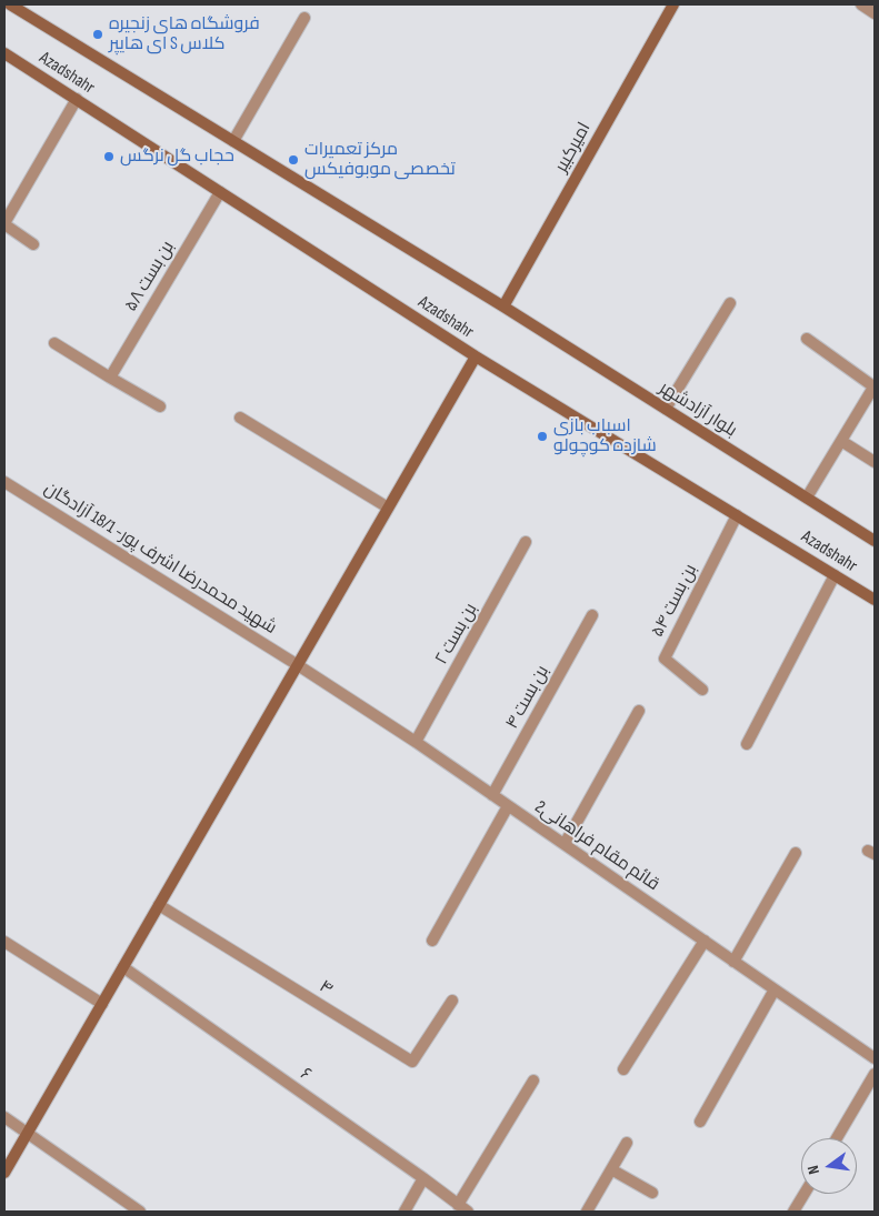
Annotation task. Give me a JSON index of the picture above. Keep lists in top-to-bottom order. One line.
{"streets":{"main road":["Azadshahr","امیرکبیر","بلوار آزادشهر"],"street":["بن بست ۵۸","شهید محمدرضا اشرف پور- 18/1 آزادگان","بن بست ۵۴","بن بست ۲","بن بست ۴","2قائم مقام فراهانی","۴","۶"]},"crossings":[["Azadshahr","امیرکبیر"],["Azadshahr","بن بست ۵۸"],["Azadshahr","بلوار آزادشهر"],["Azadshahr","بن بست ۵۴"],["امیرکبیر","بلوار آزادشهر"],["شهید محمدرضا اشرف پور- 18/1 آزادگان","2قائم مقام فراهانی"],["بن بست ۲","2قائم مقام فراهانی"],["بن بست ۴","2قائم مقام فراهانی"]],"places":["فروشگاه های زنجیره ای هایپر S کلاس","حجاب گل نرگس","مرکز تعمیرات تخصصی موبوفیکس","اسباب بازی شازده کوچولو"],"north":"left"}
